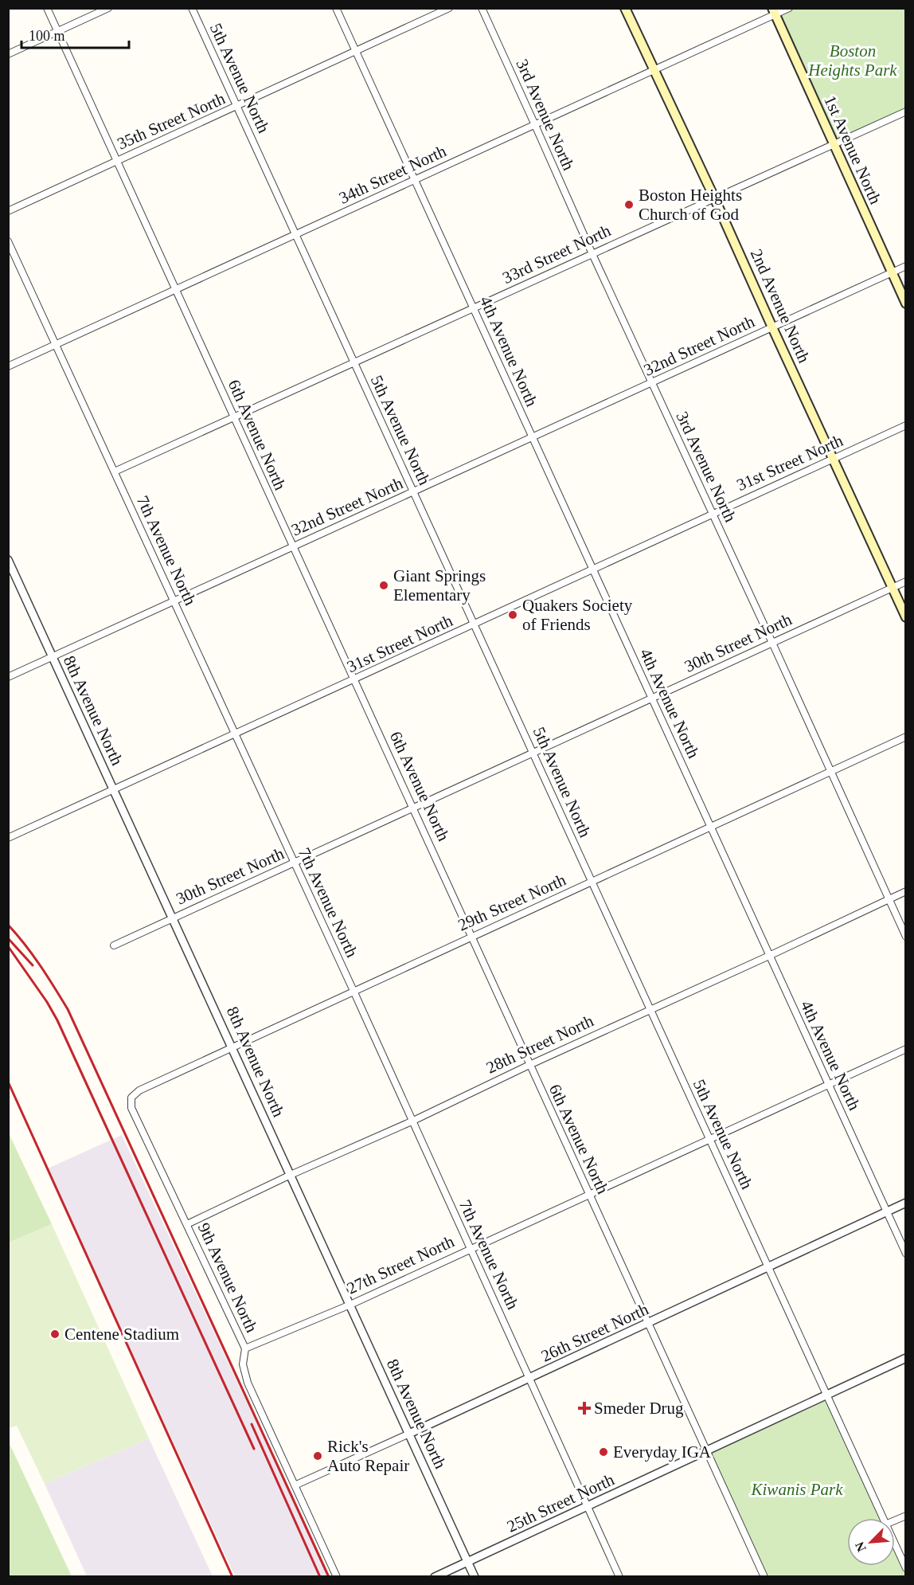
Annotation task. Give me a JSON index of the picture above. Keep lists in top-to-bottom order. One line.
{"streets":{"main road":["1st Avenue North","2nd Avenue North"],"street":["5th Avenue North","3rd Avenue North","35th Street North","34th Street North","33rd Street North","32nd Street North","4th Avenue North","6th Avenue North","31st Street North","7th Avenue North","30th Street North","8th Avenue North","29th Street North","28th Street North","27th Street North","9th Avenue North","26th Street North","25th Street North"]},"crossings":[["5th Avenue North","35th Street North"],["5th Avenue North","34th Street North"],["5th Avenue North","33rd Street North"],["5th Avenue North","32nd Street North"],["5th Avenue North","31st Street North"],["5th Avenue North","30th Street North"],["5th Avenue North","29th Street North"],["5th Avenue North","28th Street North"],["5th Avenue North","27th Street North"],["5th Avenue North","26th Street North"],["5th Avenue North","25th Street North"],["3rd Avenue North","34th Street North"],["3rd Avenue North","33rd Street North"],["3rd Avenue North","32nd Street North"],["3rd Avenue North","31st Street North"],["3rd Avenue North","30th Street North"],["3rd Avenue North","29th Street North"],["3rd Avenue North","28th Street North"],["35th Street North","4th Avenue North"],["35th Street North","6th Avenue North"],["1st Avenue North","34th Street North"],["1st Avenue North","33rd Street North"],["1st Avenue North","32nd Street North"],["34th Street North","2nd Avenue North"],["34th Street North","4th Avenue North"],["34th Street North","6th Avenue North"],["34th Street North","7th Avenue North"],["33rd Street North","2nd Avenue North"],["33rd Street North","4th Avenue North"],["33rd Street North","6th Avenue North"],["33rd Street North","7th Avenue North"],["2nd Avenue North","32nd Street North"],["2nd Avenue North","31st Street North"],["2nd Avenue North","30th Street North"],["32nd Street North","4th Avenue North"],["32nd Street North","6th Avenue North"],["32nd Street North","7th Avenue North"],["32nd Street North","8th Avenue North"],["4th Avenue North","31st Street North"],["4th Avenue North","30th Street North"],["4th Avenue North","29th Street North"],["4th Avenue North","28th Street North"],["4th Avenue North","27th Street North"],["4th Avenue North","26th Street North"],["6th Avenue North","31st Street North"],["6th Avenue North","30th Street North"],["6th Avenue North","29th Street North"],["6th Avenue North","28th Street North"],["6th Avenue North","27th Street North"],["6th Avenue North","26th Street North"],["6th Avenue North","25th Street North"],["31st Street North","7th Avenue North"],["31st Street North","8th Avenue North"],["7th Avenue North","30th Street North"],["7th Avenue North","29th Street North"],["7th Avenue North","28th Street North"],["7th Avenue North","27th Street North"],["7th Avenue North","26th Street North"],["7th Avenue North","25th Street North"],["30th Street North","8th Avenue North"],["8th Avenue North","29th Street North"],["8th Avenue North","28th Street North"],["8th Avenue North","27th Street North"],["8th Avenue North","26th Street North"],["8th Avenue North","25th Street North"],["29th Street North","9th Avenue North"],["28th Street North","9th Avenue North"],["27th Street North","9th Avenue North"],["9th Avenue North","26th Street North"]],"parks":["Boston Heights Park","Kiwanis Park"],"places":{"other":["Boston Heights Church of God","Giant Springs Elementary","Quakers Society of Friends","Centene Stadium","Everyday IGA","Rick's Auto Repair"],"health":["Smeder Drug"]},"scale_bar":"100 m","north":"bottom left"}
